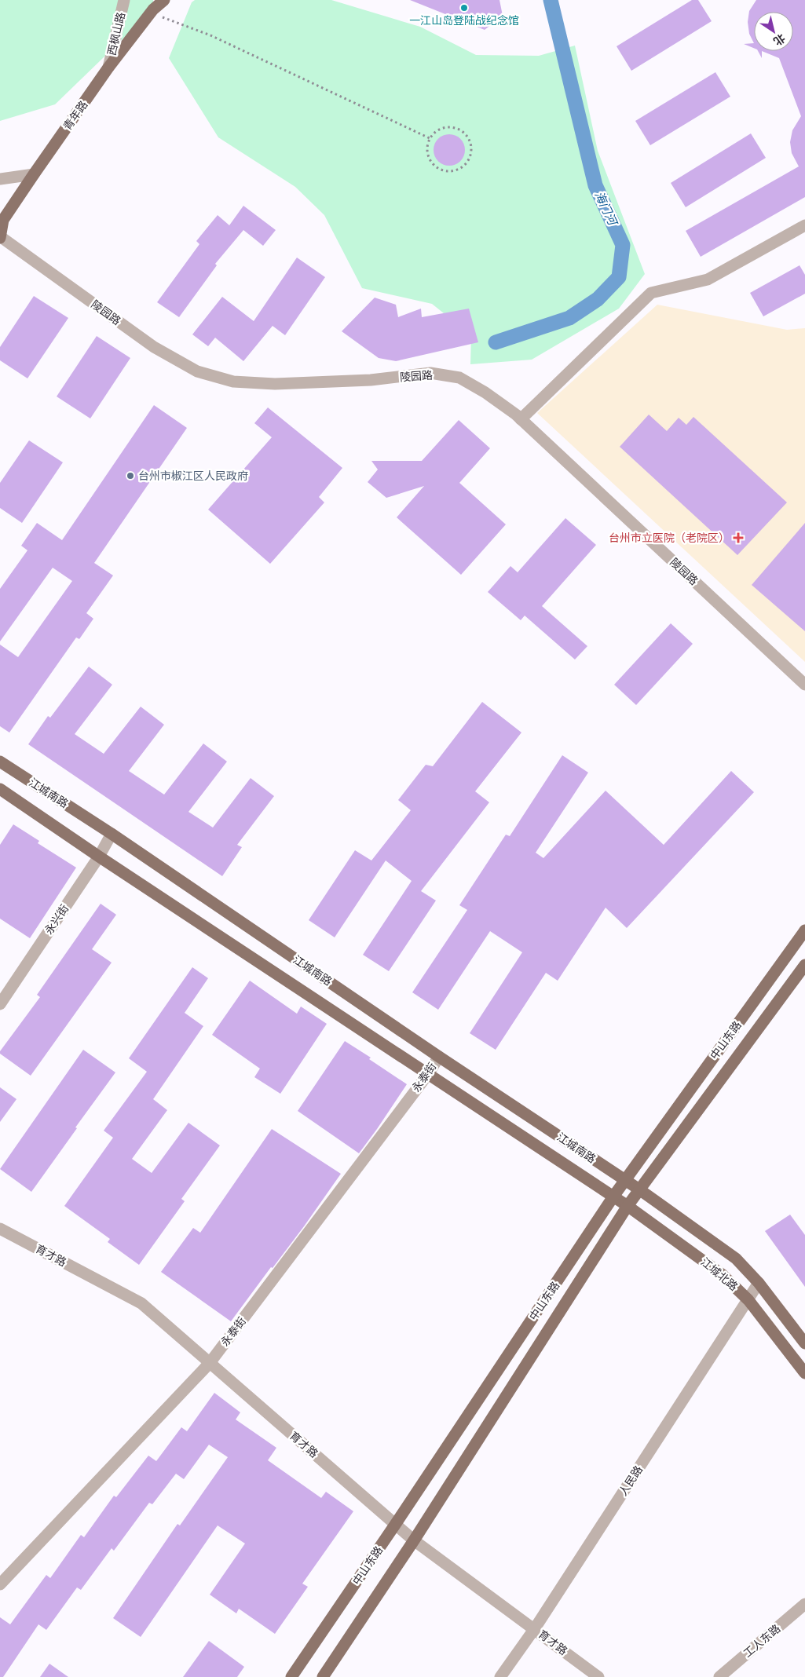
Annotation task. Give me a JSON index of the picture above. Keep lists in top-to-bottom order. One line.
{"streets":{"main road":["青年路","江城南路","中山东路","江城北路"],"street":["西枫山路","陵园路","永兴街","永泰街","育才路","人民路","工人东路"]},"crossings":[["西枫山路","青年路"],["青年路","陵园路"],["江城南路","永兴街"],["江城南路","中山东路"],["江城南路","永泰街"],["江城南路","江城北路"],["中山东路","育才路"],["中山东路","江城北路"],["永泰街","育才路"],["育才路","人民路"],["江城北路","人民路"]],"water":["海门河"],"places":{"other":["一江山岛登陆战纪念馆","台州市椒江区人民政府"],"health":["台州市立医院（老院区）"]},"north":"bottom right"}
